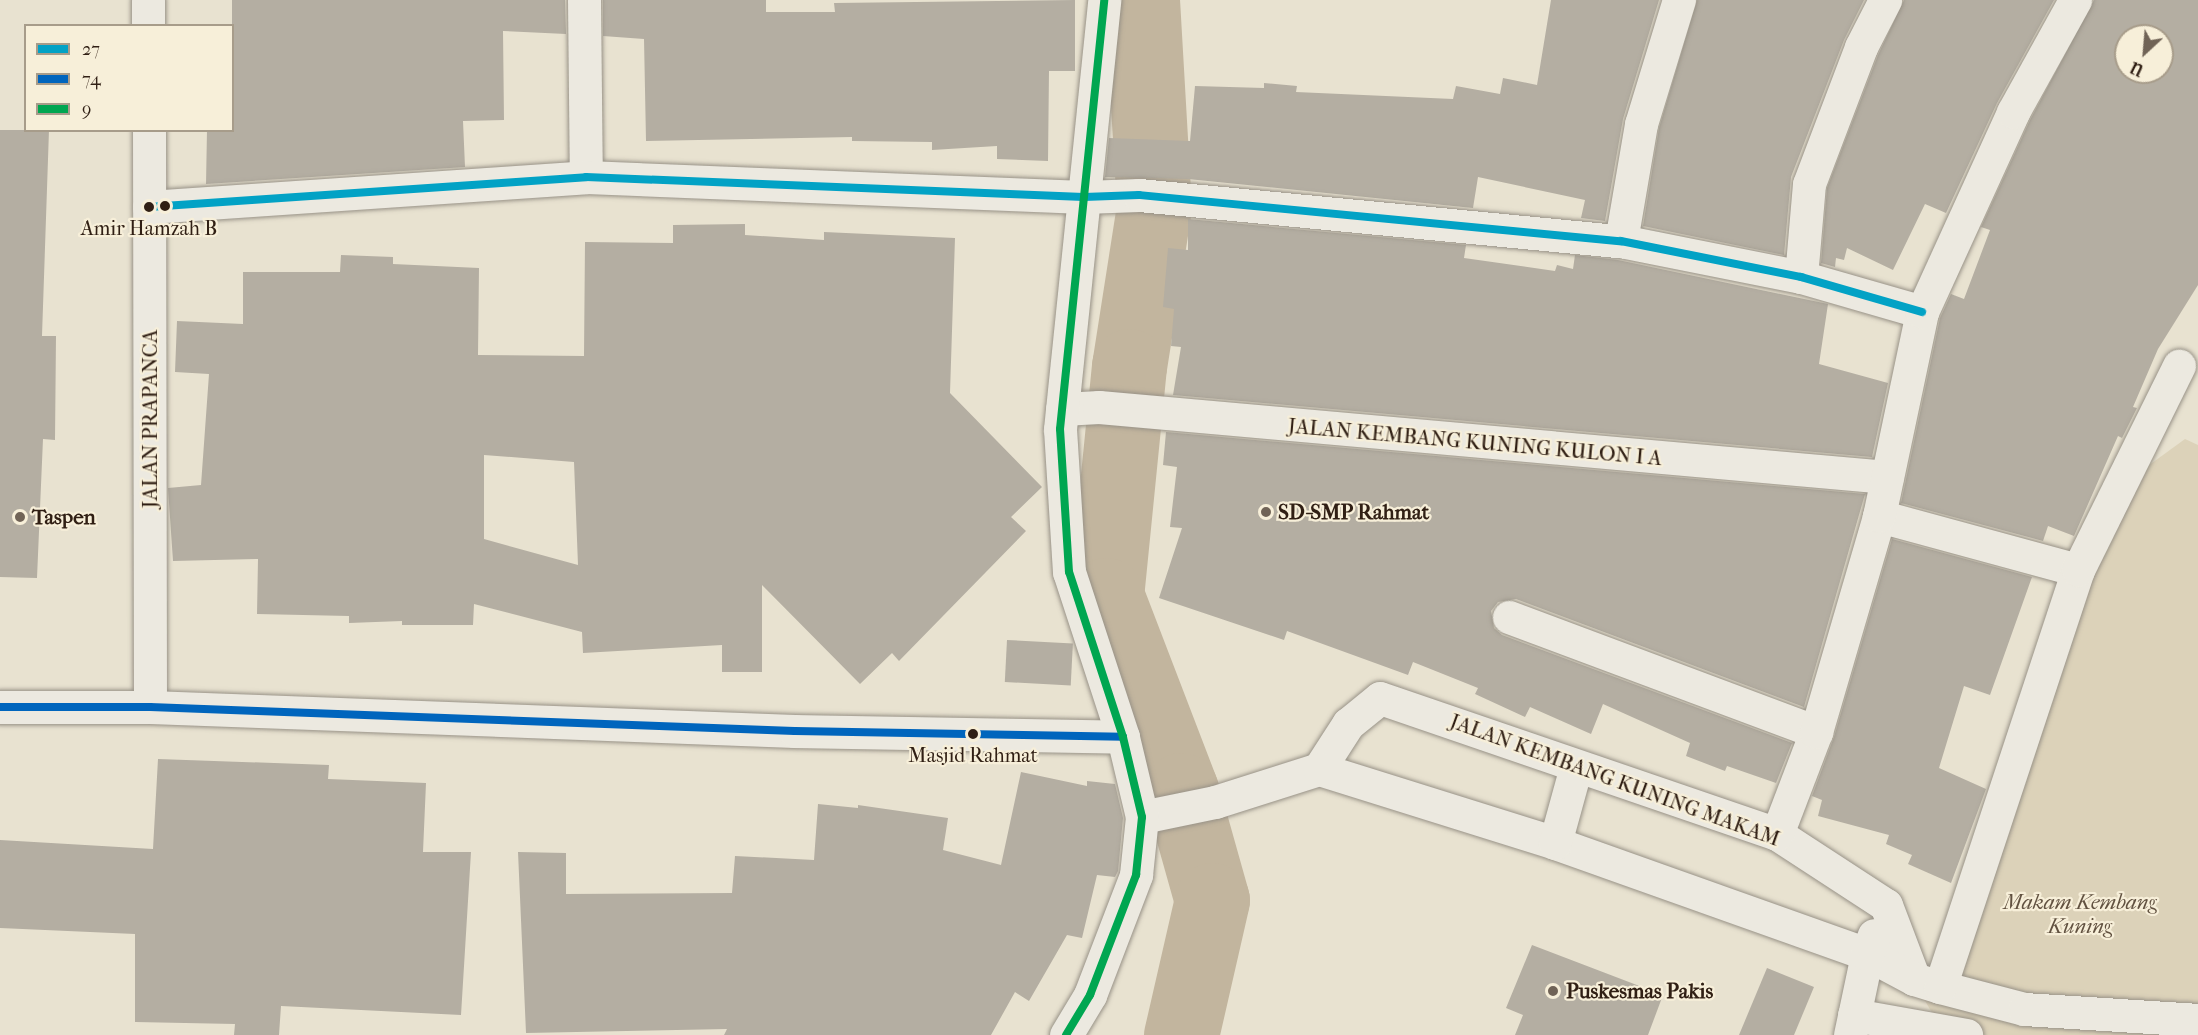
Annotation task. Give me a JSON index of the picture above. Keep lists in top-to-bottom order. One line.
{"streets":{"street":["JALAN PRAPANCA","JALAN KEMBANG KUNING KULON I A","JALAN KEMBANG KUNING MAKAM"]},"parks":["Makam Kembang Kuning"],"places":["Amir Hamzah B","SD-SMP Rahmat","Taspen","Masjid Rahmat","Puskesmas Pakis"],"lines":["transit line 9","transit line 27","transit line 74"],"legend":["27","74","9"],"north":"bottom left"}
